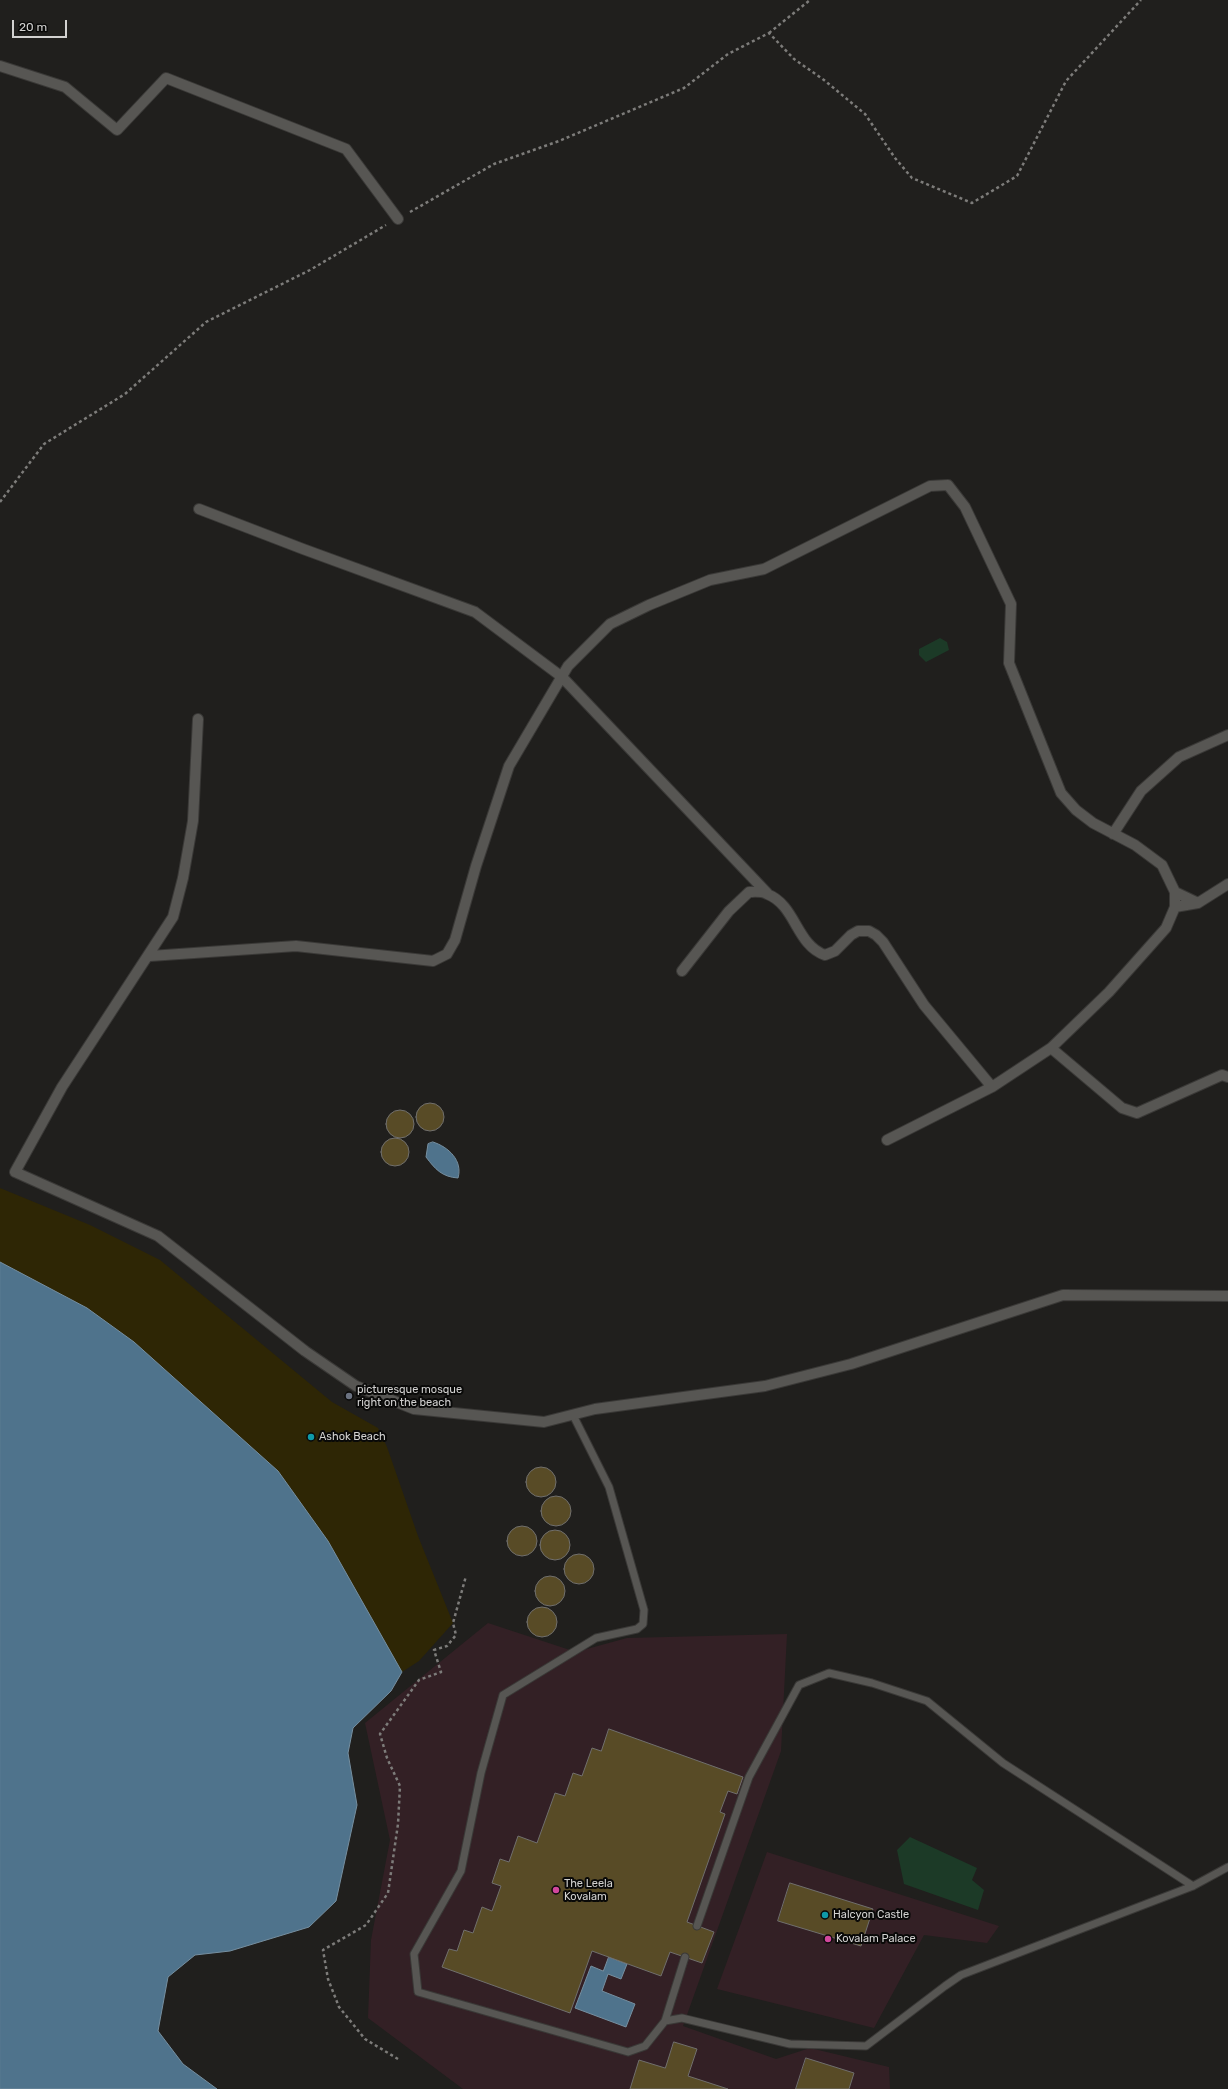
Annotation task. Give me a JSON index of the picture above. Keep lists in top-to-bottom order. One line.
{"places":["picturesque mosque right on the beach","Ashok Beach","The Leela Kovalam","Halcyon Castle","Kovalam Palace"],"scale_bar":"20 m"}
